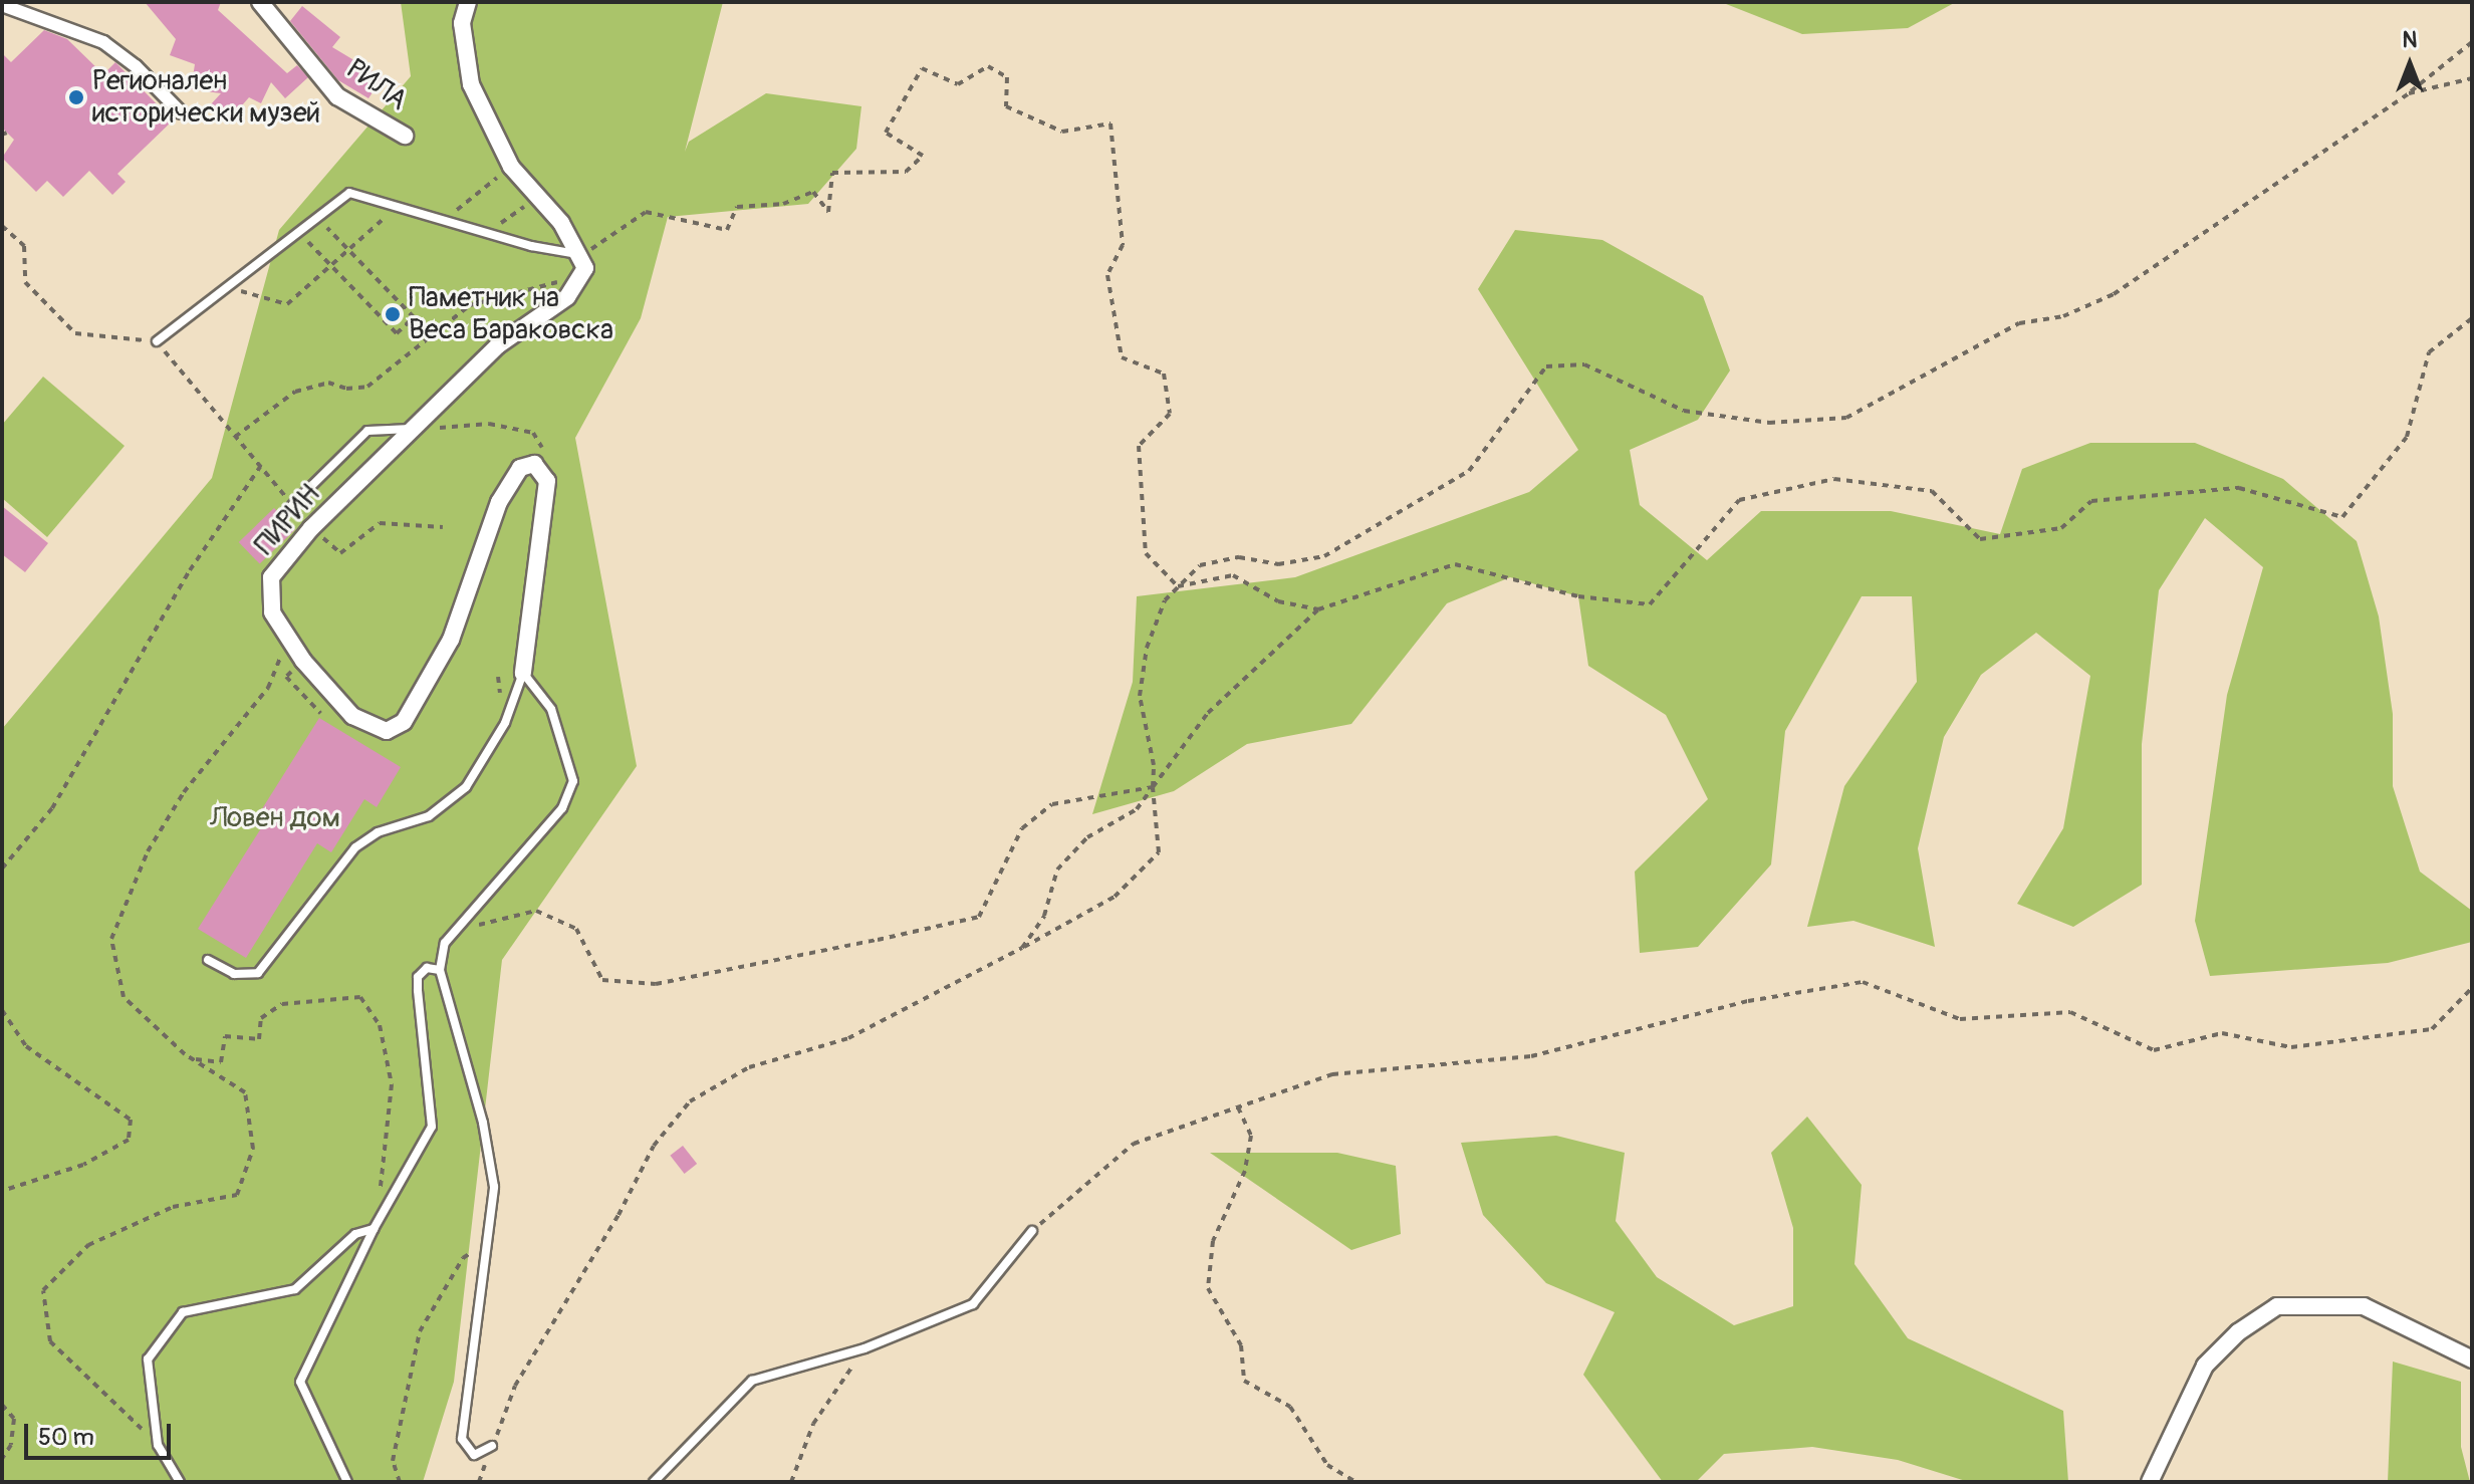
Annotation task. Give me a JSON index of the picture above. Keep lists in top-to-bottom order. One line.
{"streets":{"street":["РИЛА","ПИРИН"]},"parks":["Ловен дом"],"places":["Регионален исторически музей","Паметник на Веса Бараковска"],"scale_bar":"50 m","north":"top"}
